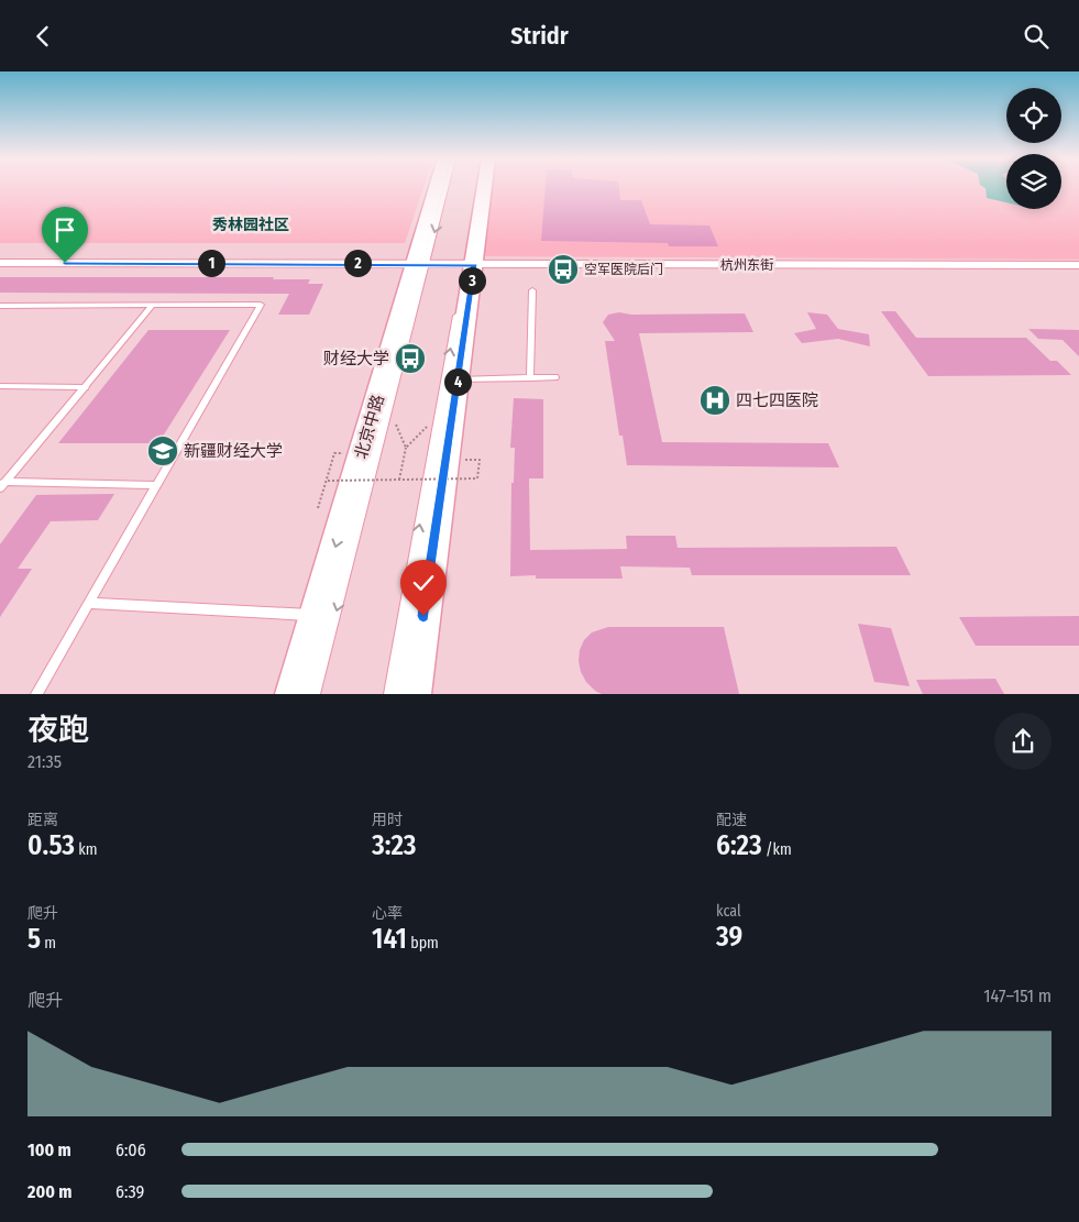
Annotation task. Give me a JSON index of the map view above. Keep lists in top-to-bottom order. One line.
{"streets":{"main road":["北京中路"],"street":["杭州东街"]},"crossings":[["杭州东街","北京中路"]],"districts":["秀林园社区"],"places":{"bus stop":["空军医院后门","财经大学"],"hospital":["四七四医院"],"school or university":["新疆财经大学"]},"page":{"header":"Stridr","pins":["1","2","3","4"],"heading":["夜跑","21:35"],"stats":[["距离","0.53 km"],["用时","3:23"],["配速","6:23 /km"],["爬升","5 m"],["心率","141 bpm"],["kcal","39"]],"chart":["爬升","147–151 m"],"list":[{"name":"100 m","note":"6:06"},{"name":"200 m","note":"6:39"}]}}
